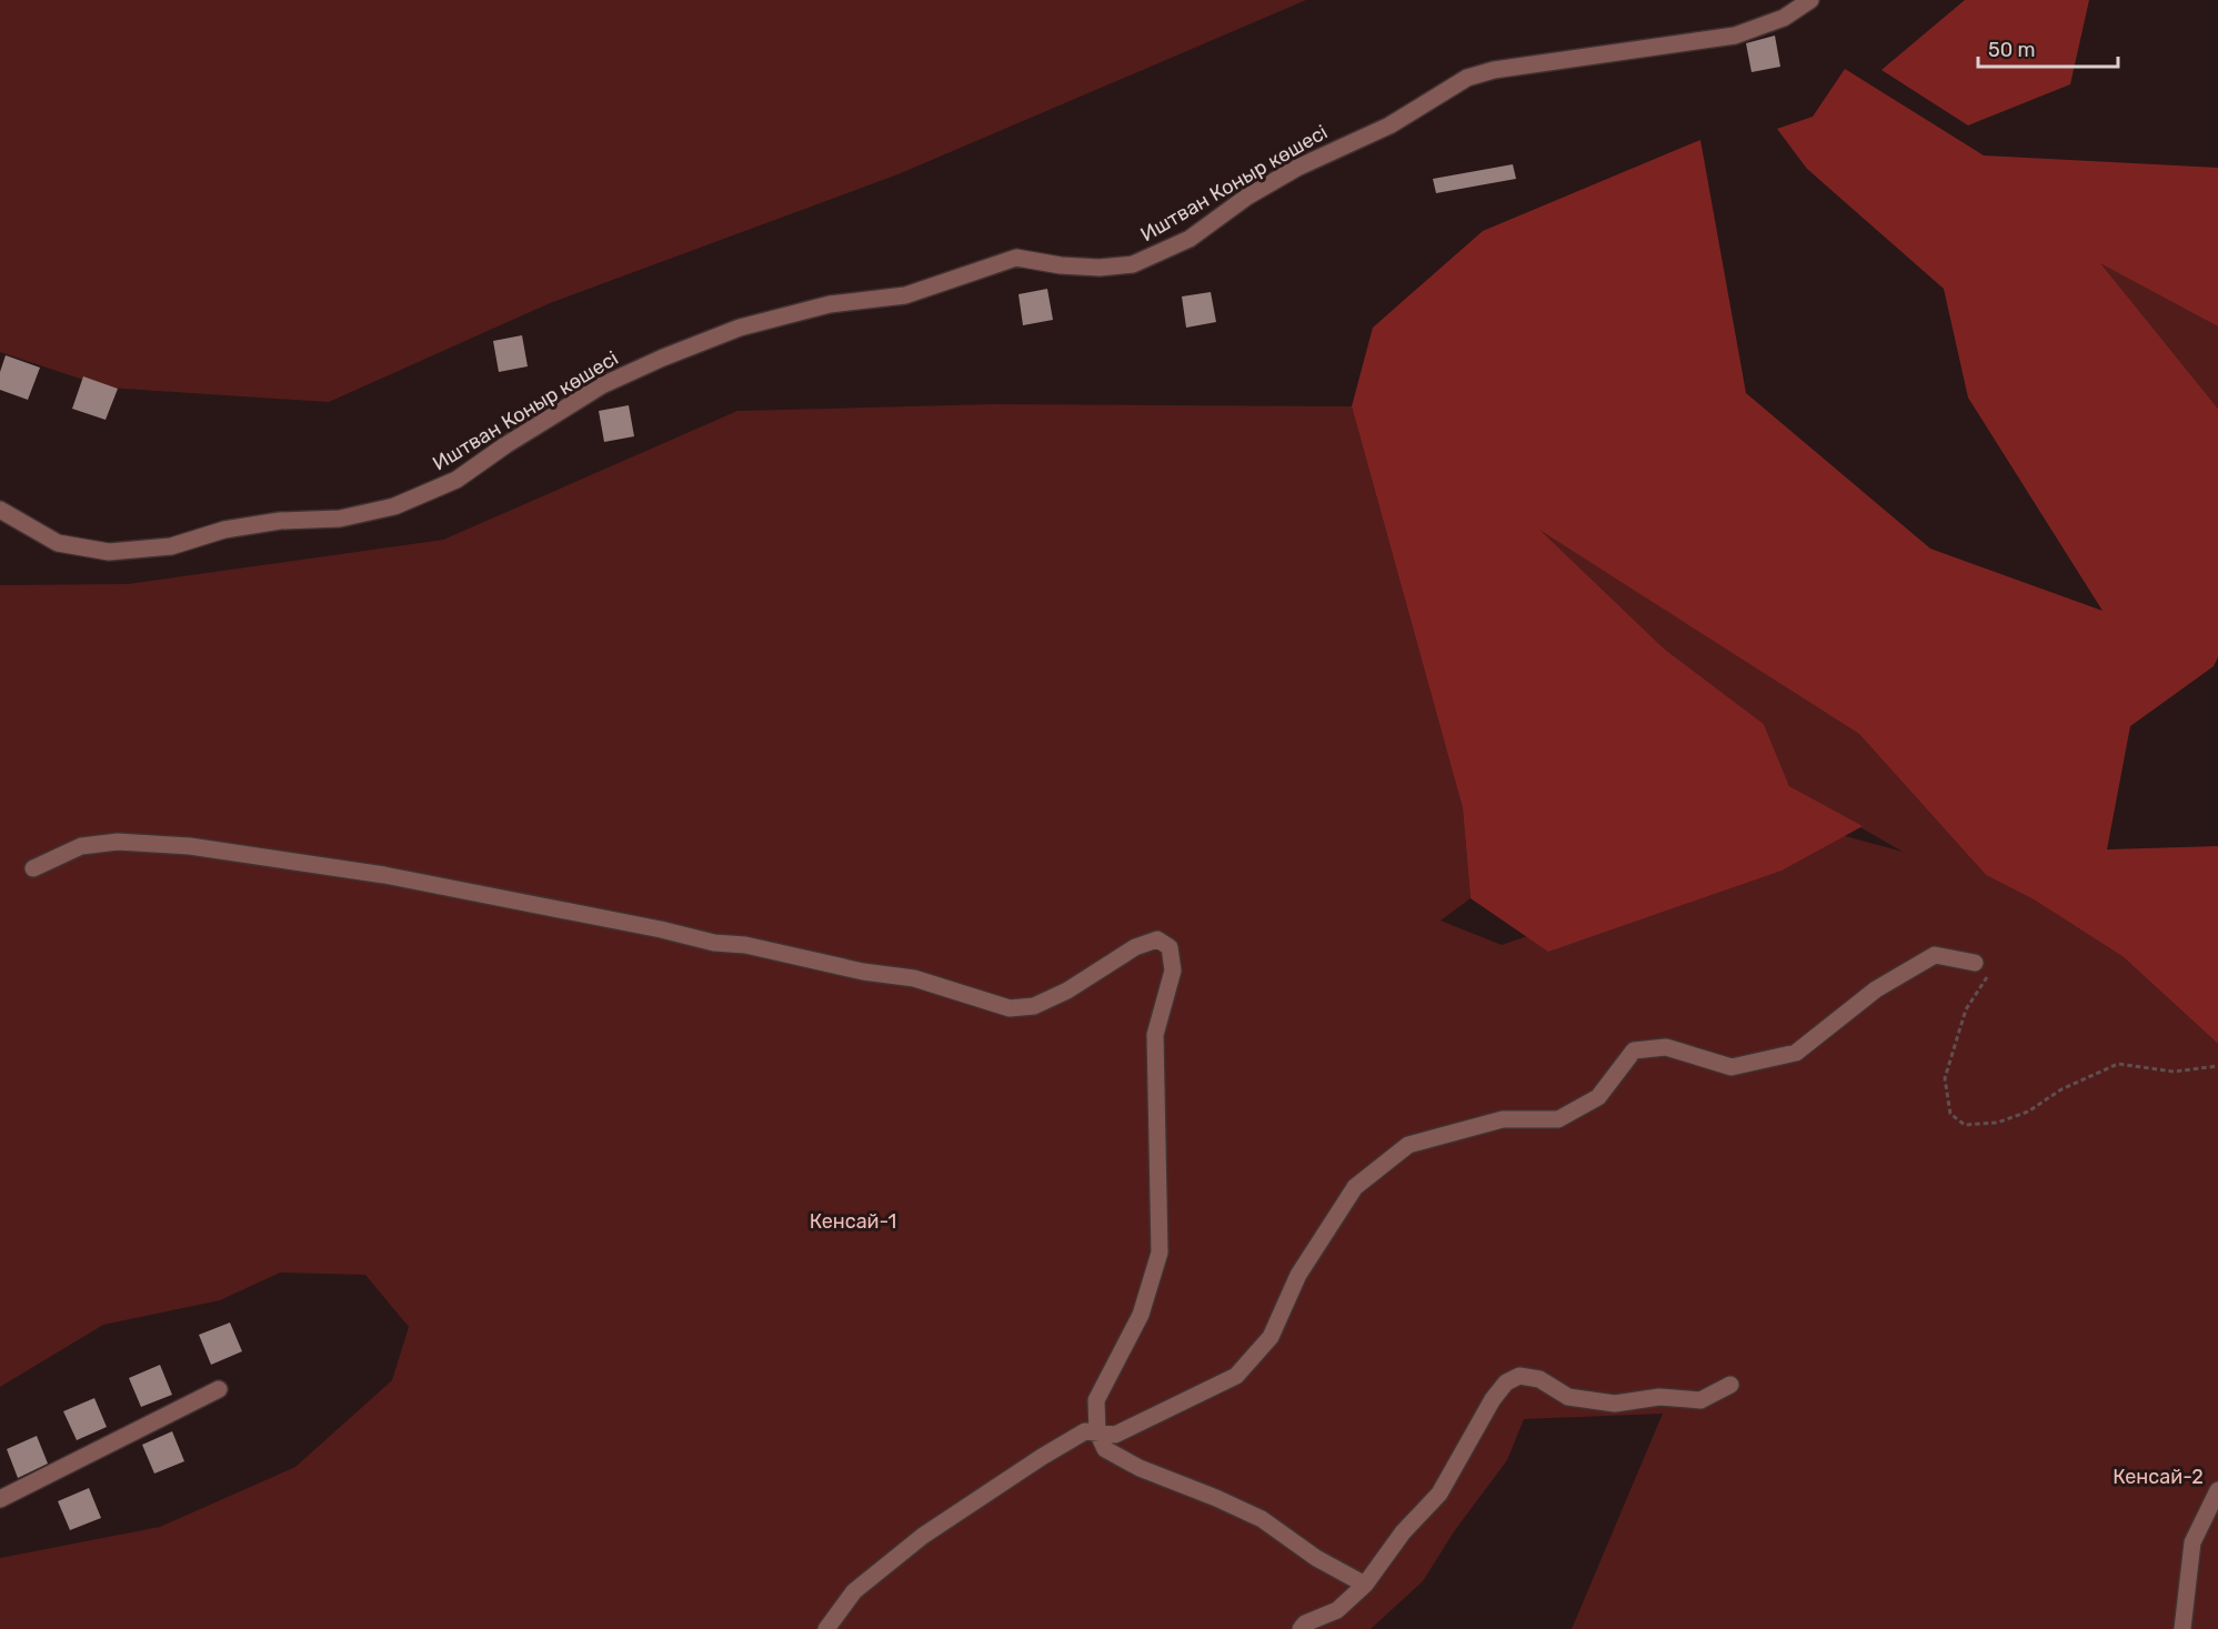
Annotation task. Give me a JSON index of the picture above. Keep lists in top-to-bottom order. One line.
{"streets":{"street":["Иштван Коныр көшесі"]},"parks":["Кенсай-1","Кенсай-2"],"scale_bar":"50 m"}
